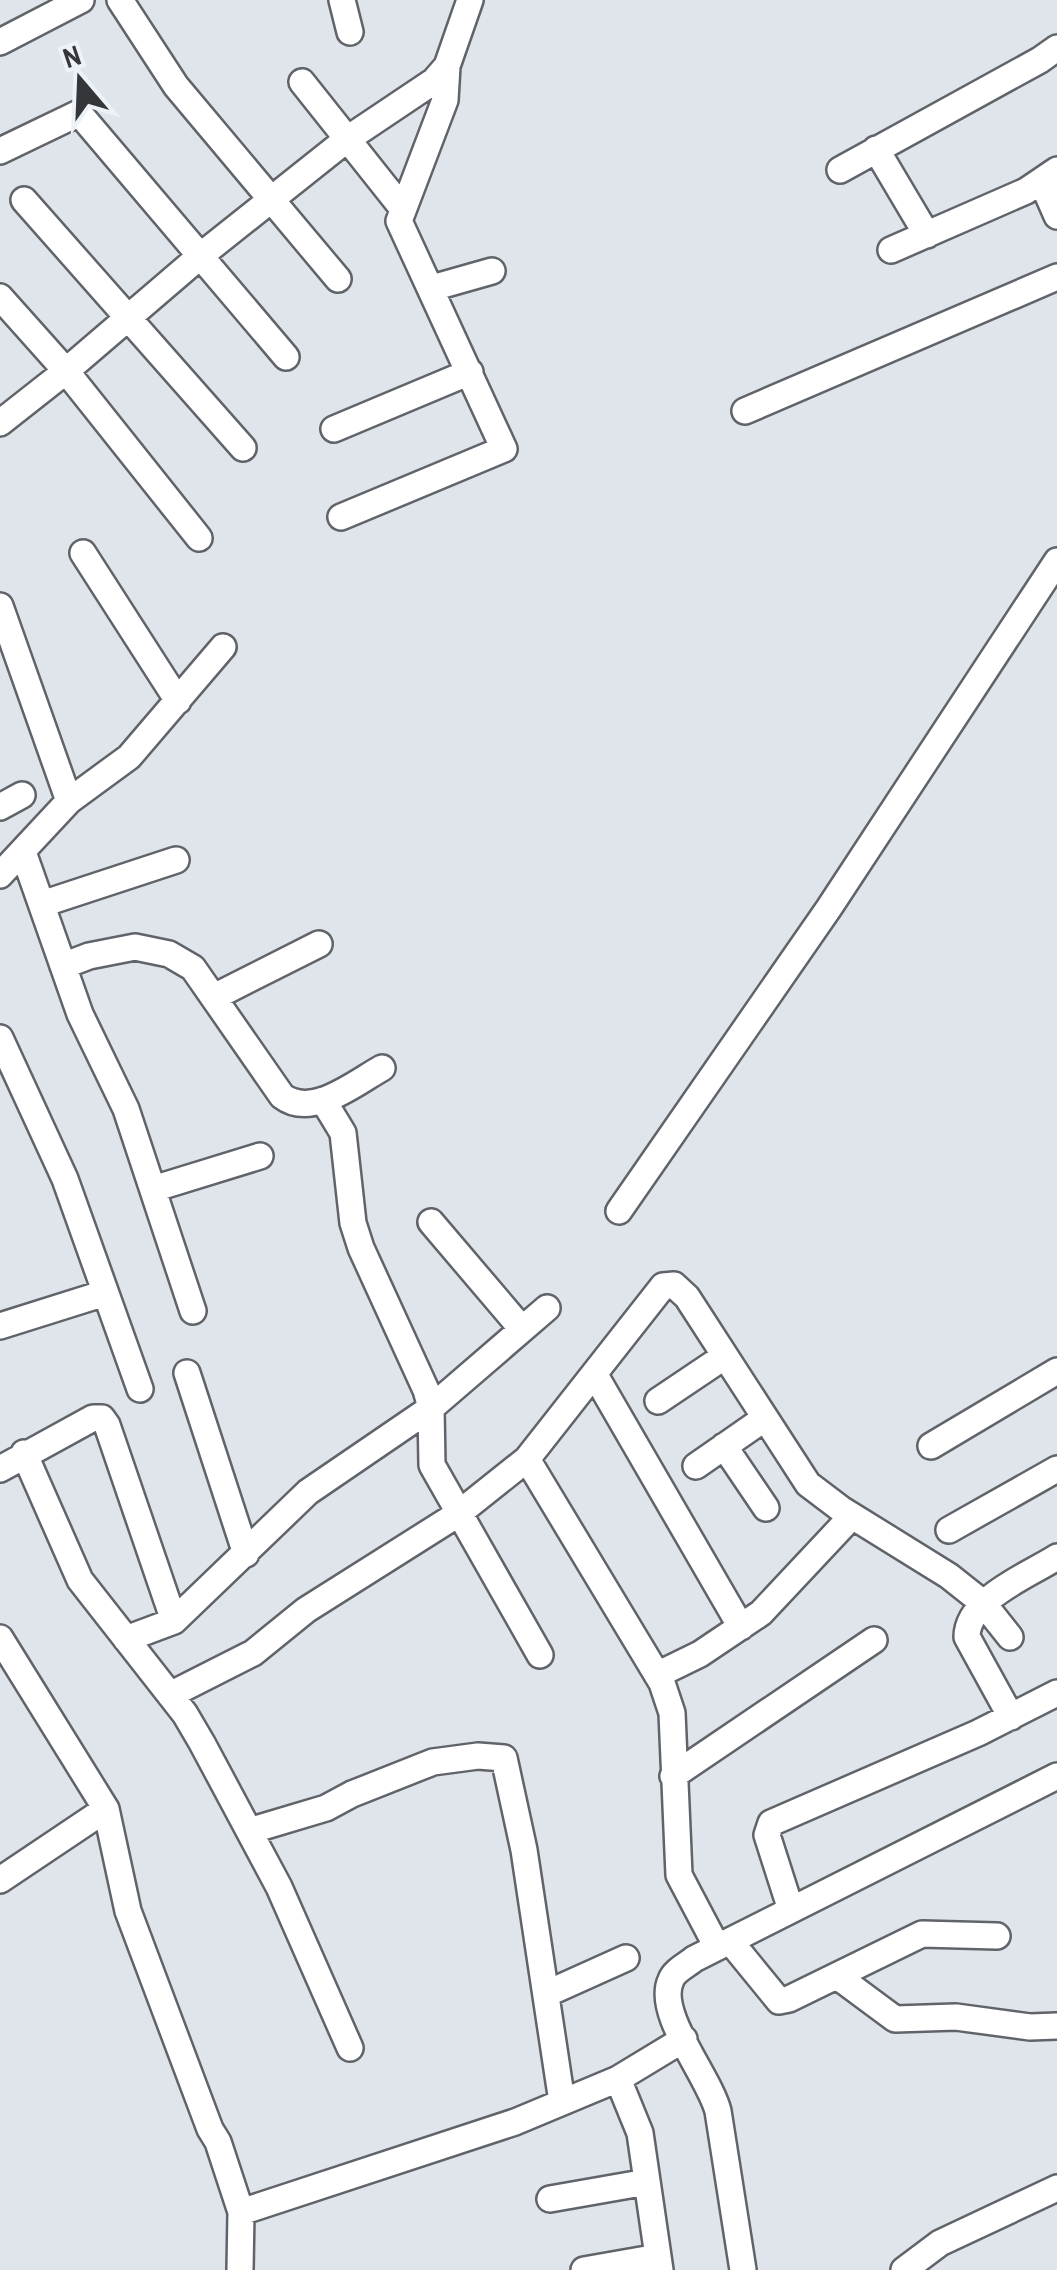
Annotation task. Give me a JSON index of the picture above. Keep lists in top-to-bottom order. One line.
{"north":"top"}
